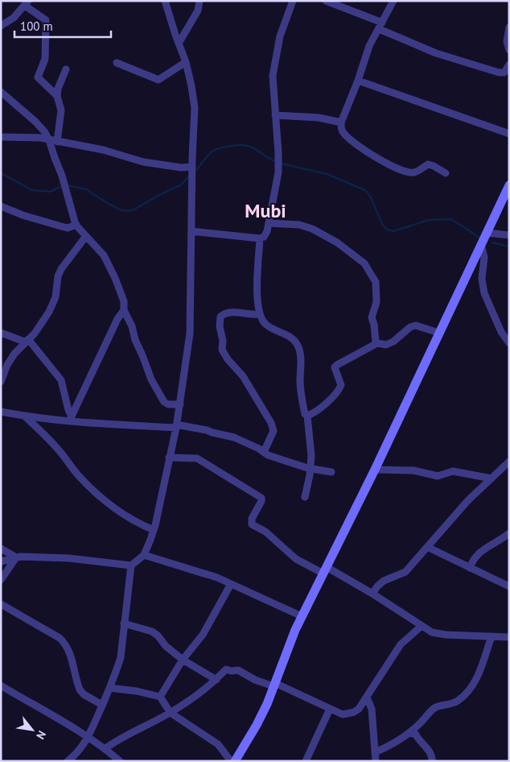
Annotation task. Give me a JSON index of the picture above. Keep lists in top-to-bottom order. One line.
{"districts":["Mubi"],"scale_bar":"100 m","north":"bottom right"}
